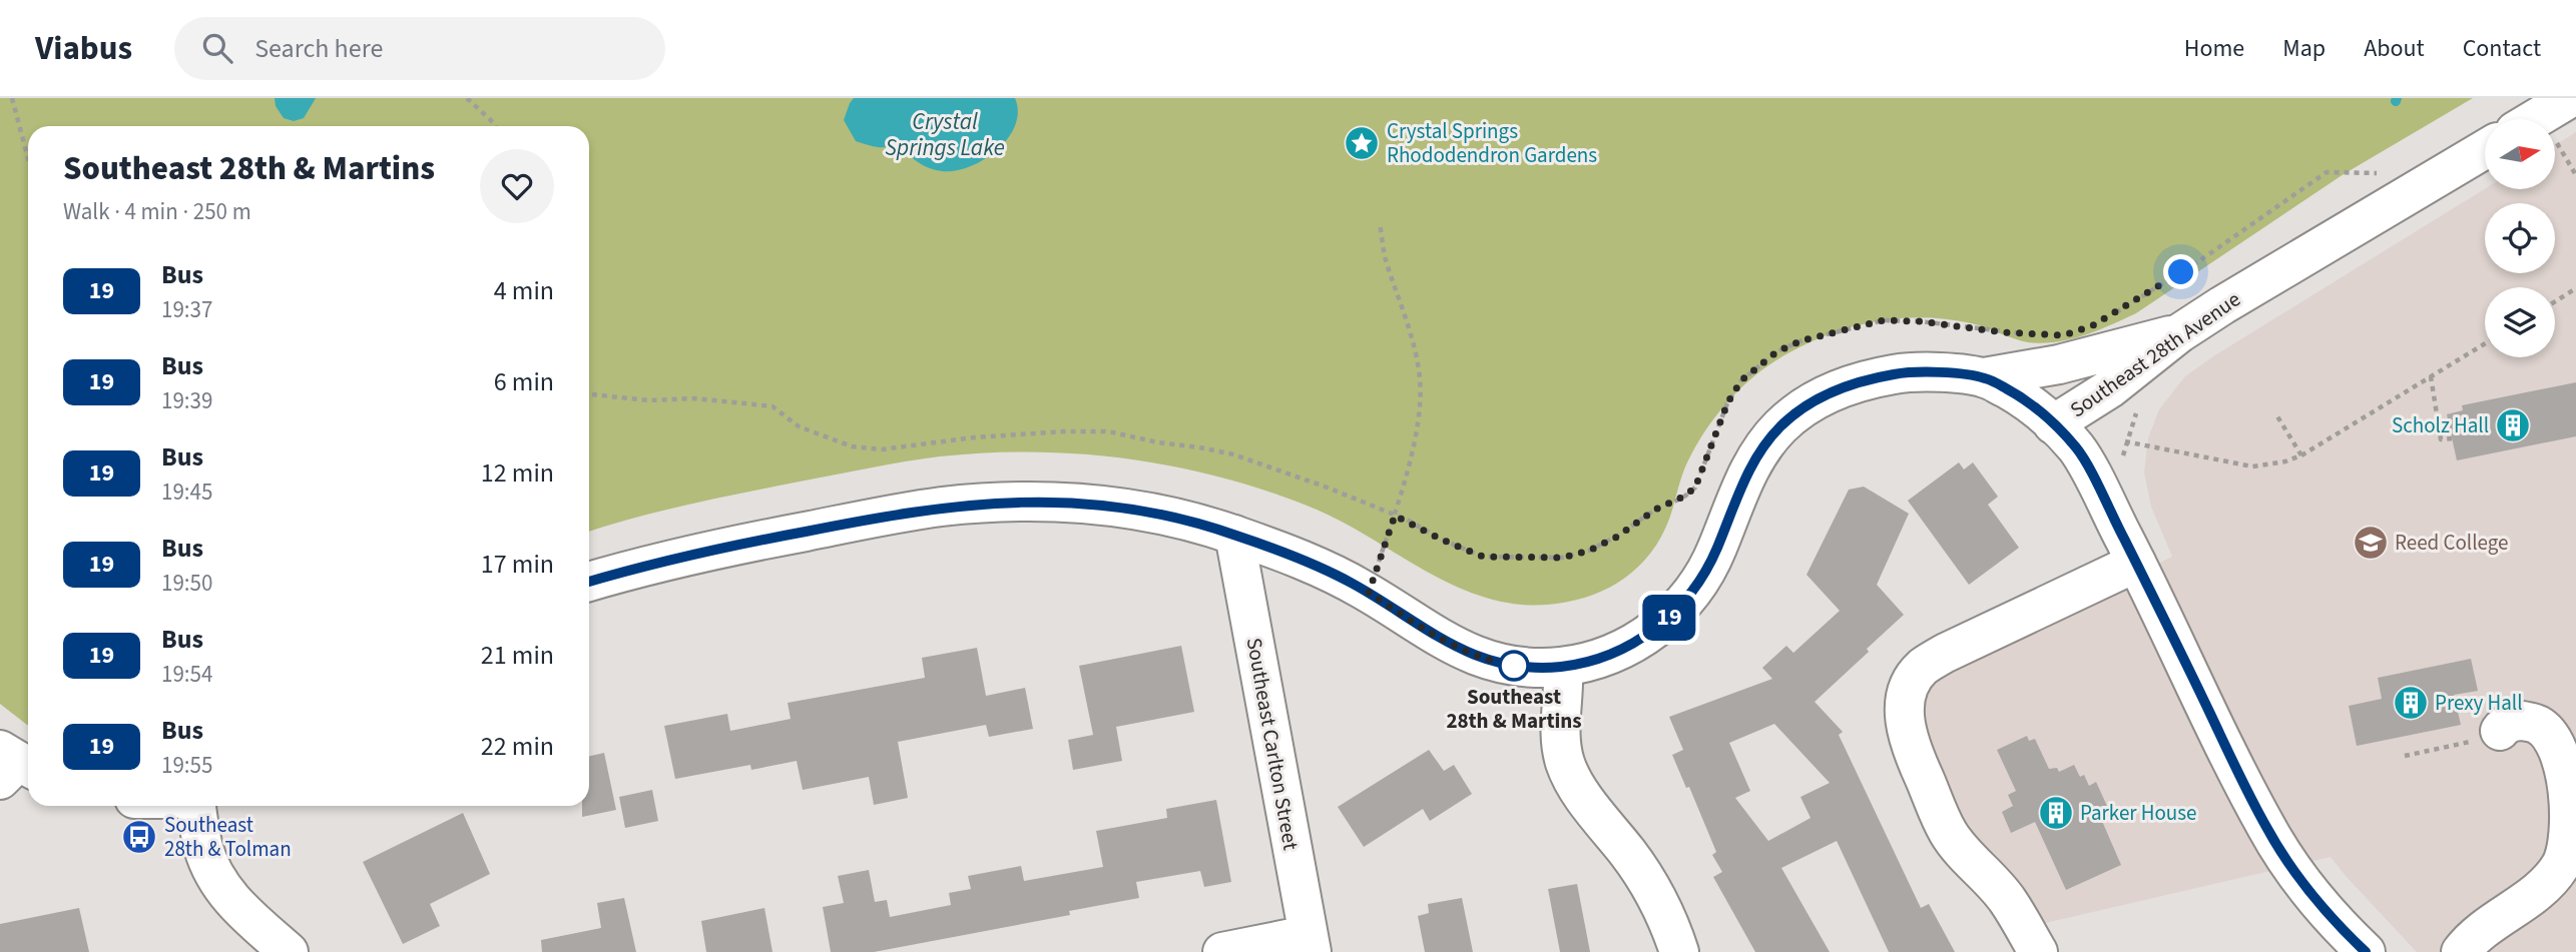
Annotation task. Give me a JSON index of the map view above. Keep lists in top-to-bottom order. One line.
{"streets":{"street":["Southeast 28th Avenue","Southeast Carlton Street"]},"crossings":[["Southeast 28th Avenue","Southeast Carlton Street"]],"water":["Crystal Springs Lake"],"places":{"place":["Crystal Springs Rhododendron Gardens"],"building":["Scholz Hall","Prexy Hall","Parker House"],"school or university":["Reed College"],"other":["Southeast 28th & Martins"],"bus stop":["Southeast 28th & Tolman"]},"lines":["bus line 19"],"north":"right","page":{"header":"Viabus","search":"Search here","nav":["Home","Map","About","Contact"],"on_map":"19","heading":["Southeast 28th & Martins","Walk · 4 min · 250 m"],"list":[{"mark":"19","name":"Bus","note":"19:37","value":"4 min"},{"mark":"19","name":"Bus","note":"19:39","value":"6 min"},{"mark":"19","name":"Bus","note":"19:45","value":"12 min"},{"mark":"19","name":"Bus","note":"19:50","value":"17 min"},{"mark":"19","name":"Bus","note":"19:54","value":"21 min"},{"mark":"19","name":"Bus","note":"19:55","value":"22 min"}]}}
